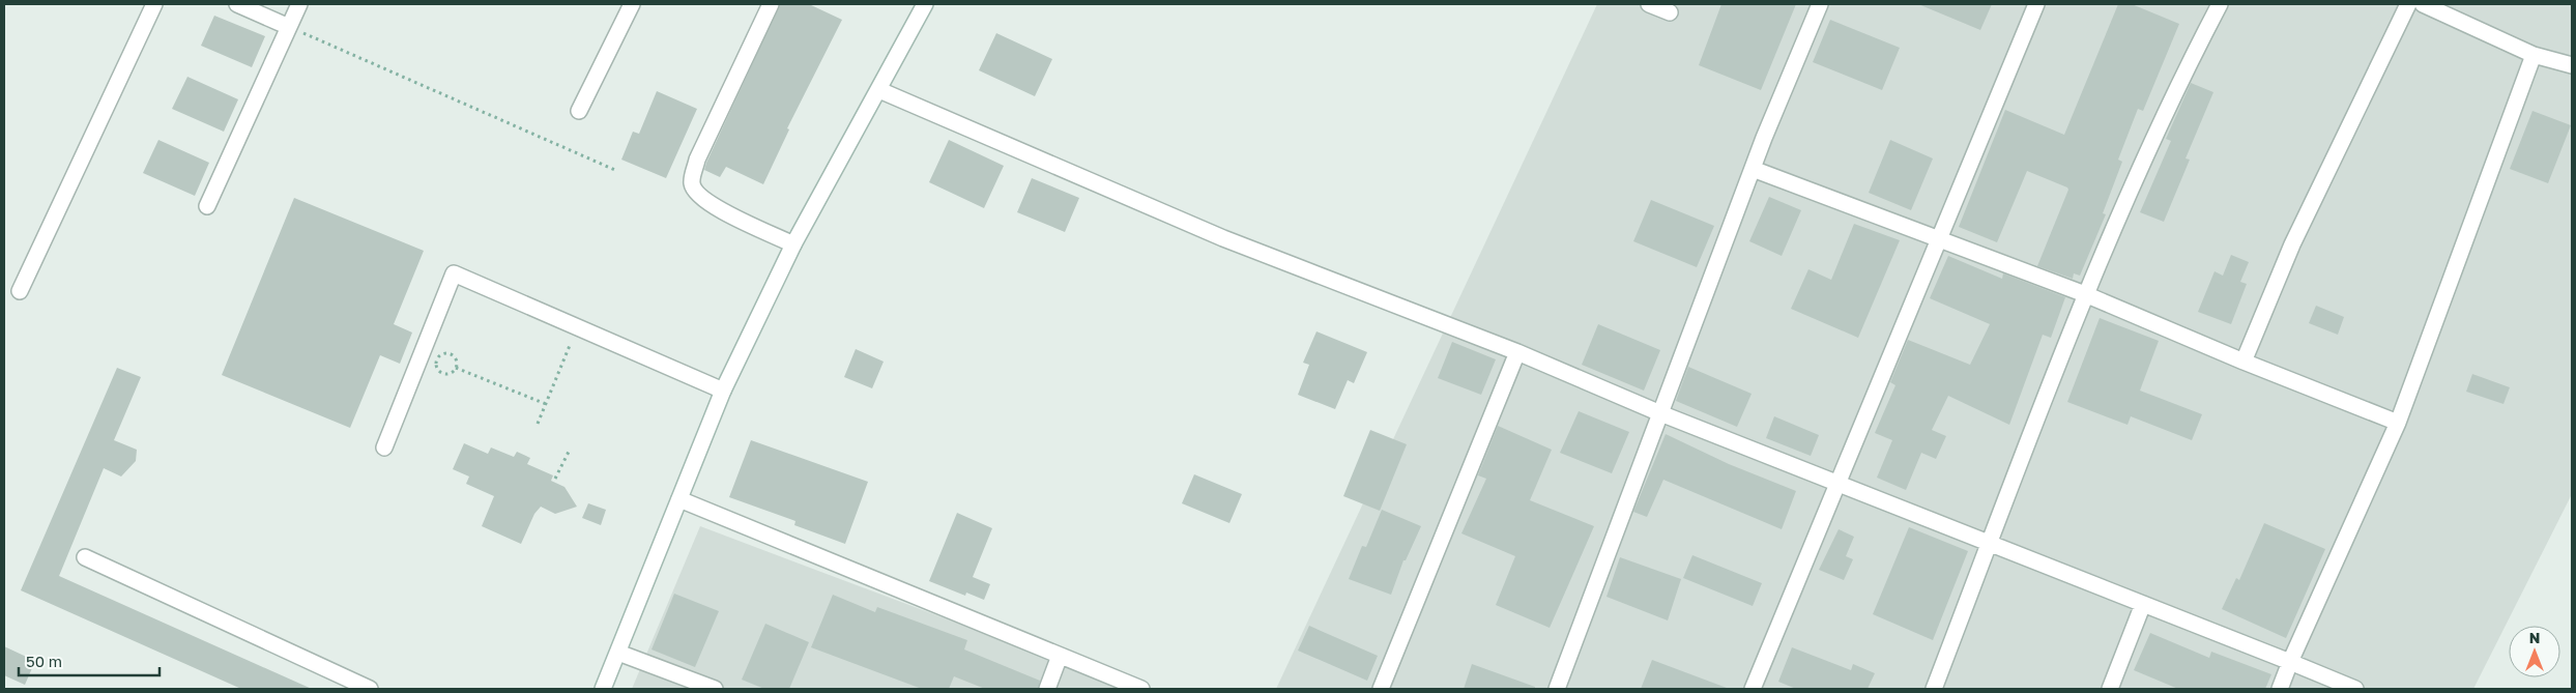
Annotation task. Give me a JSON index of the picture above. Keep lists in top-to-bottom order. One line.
{"scale_bar":"50 m","north":"top"}
